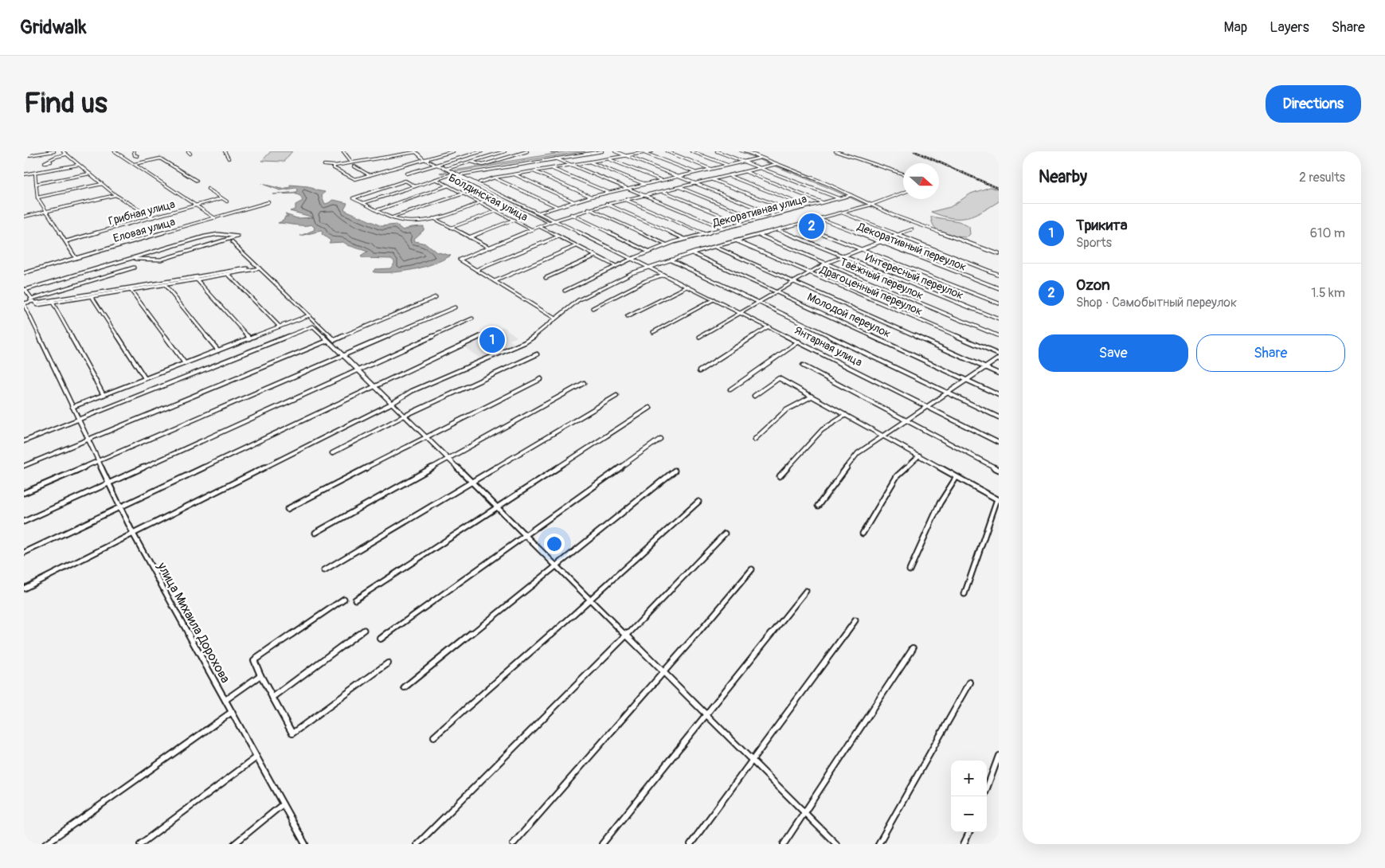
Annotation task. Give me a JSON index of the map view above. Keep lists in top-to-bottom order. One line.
{"streets":{"street":["Болдинская улица","Декоративная улица","Грибная улица","Еловая улица","Декоративный переулок","Интересный переулок","Таёжный переулок","Драгоценный переулок","Молодой переулок","Янтарная улица","улица Михаила Дорохова"]},"crossings":[["Декоративная улица","Янтарная улица"]],"north":"right","page":{"header":"Gridwalk","nav":["Map","Layers","Share"],"buttons":["Directions",["Save","Share"]],"title":"Find us","heading":["Nearby","2 results"],"list":[{"mark":"1","name":"Трикита","note":"Sports","value":"610 m"},{"mark":"2","name":"Ozon","note":"Shop · Самобытный переулок","value":"1.5 km"}],"pins":["2","1"],"map_buttons":["+","−"]}}
